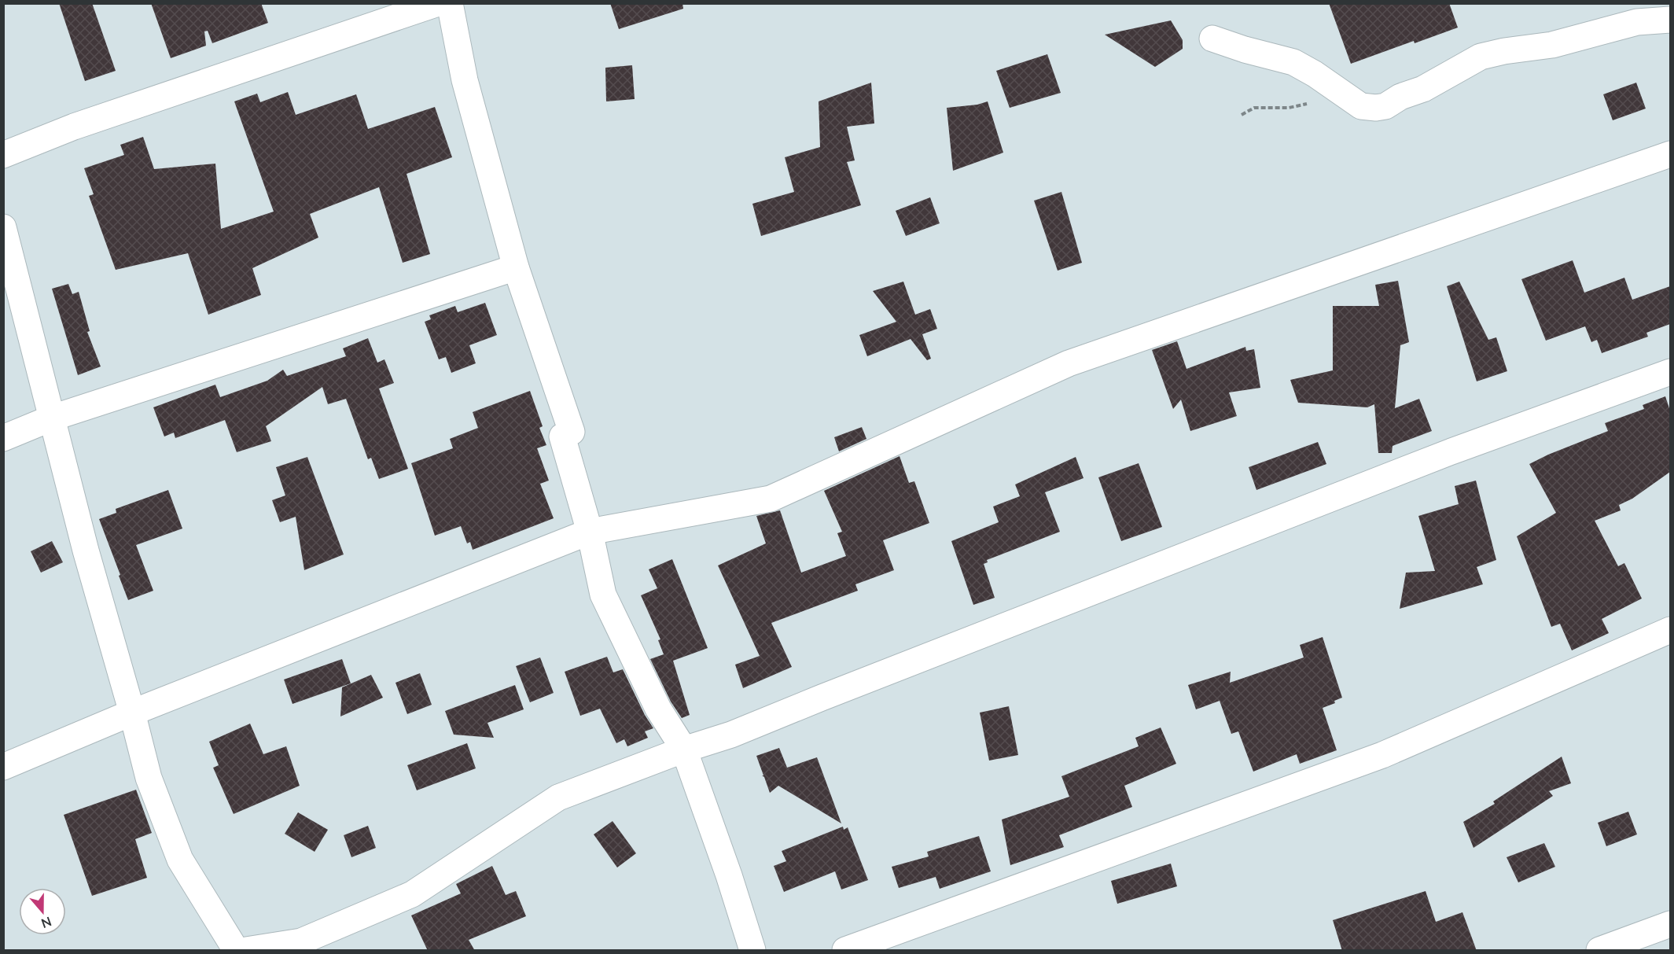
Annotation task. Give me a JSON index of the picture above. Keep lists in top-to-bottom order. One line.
{"north":"bottom"}
